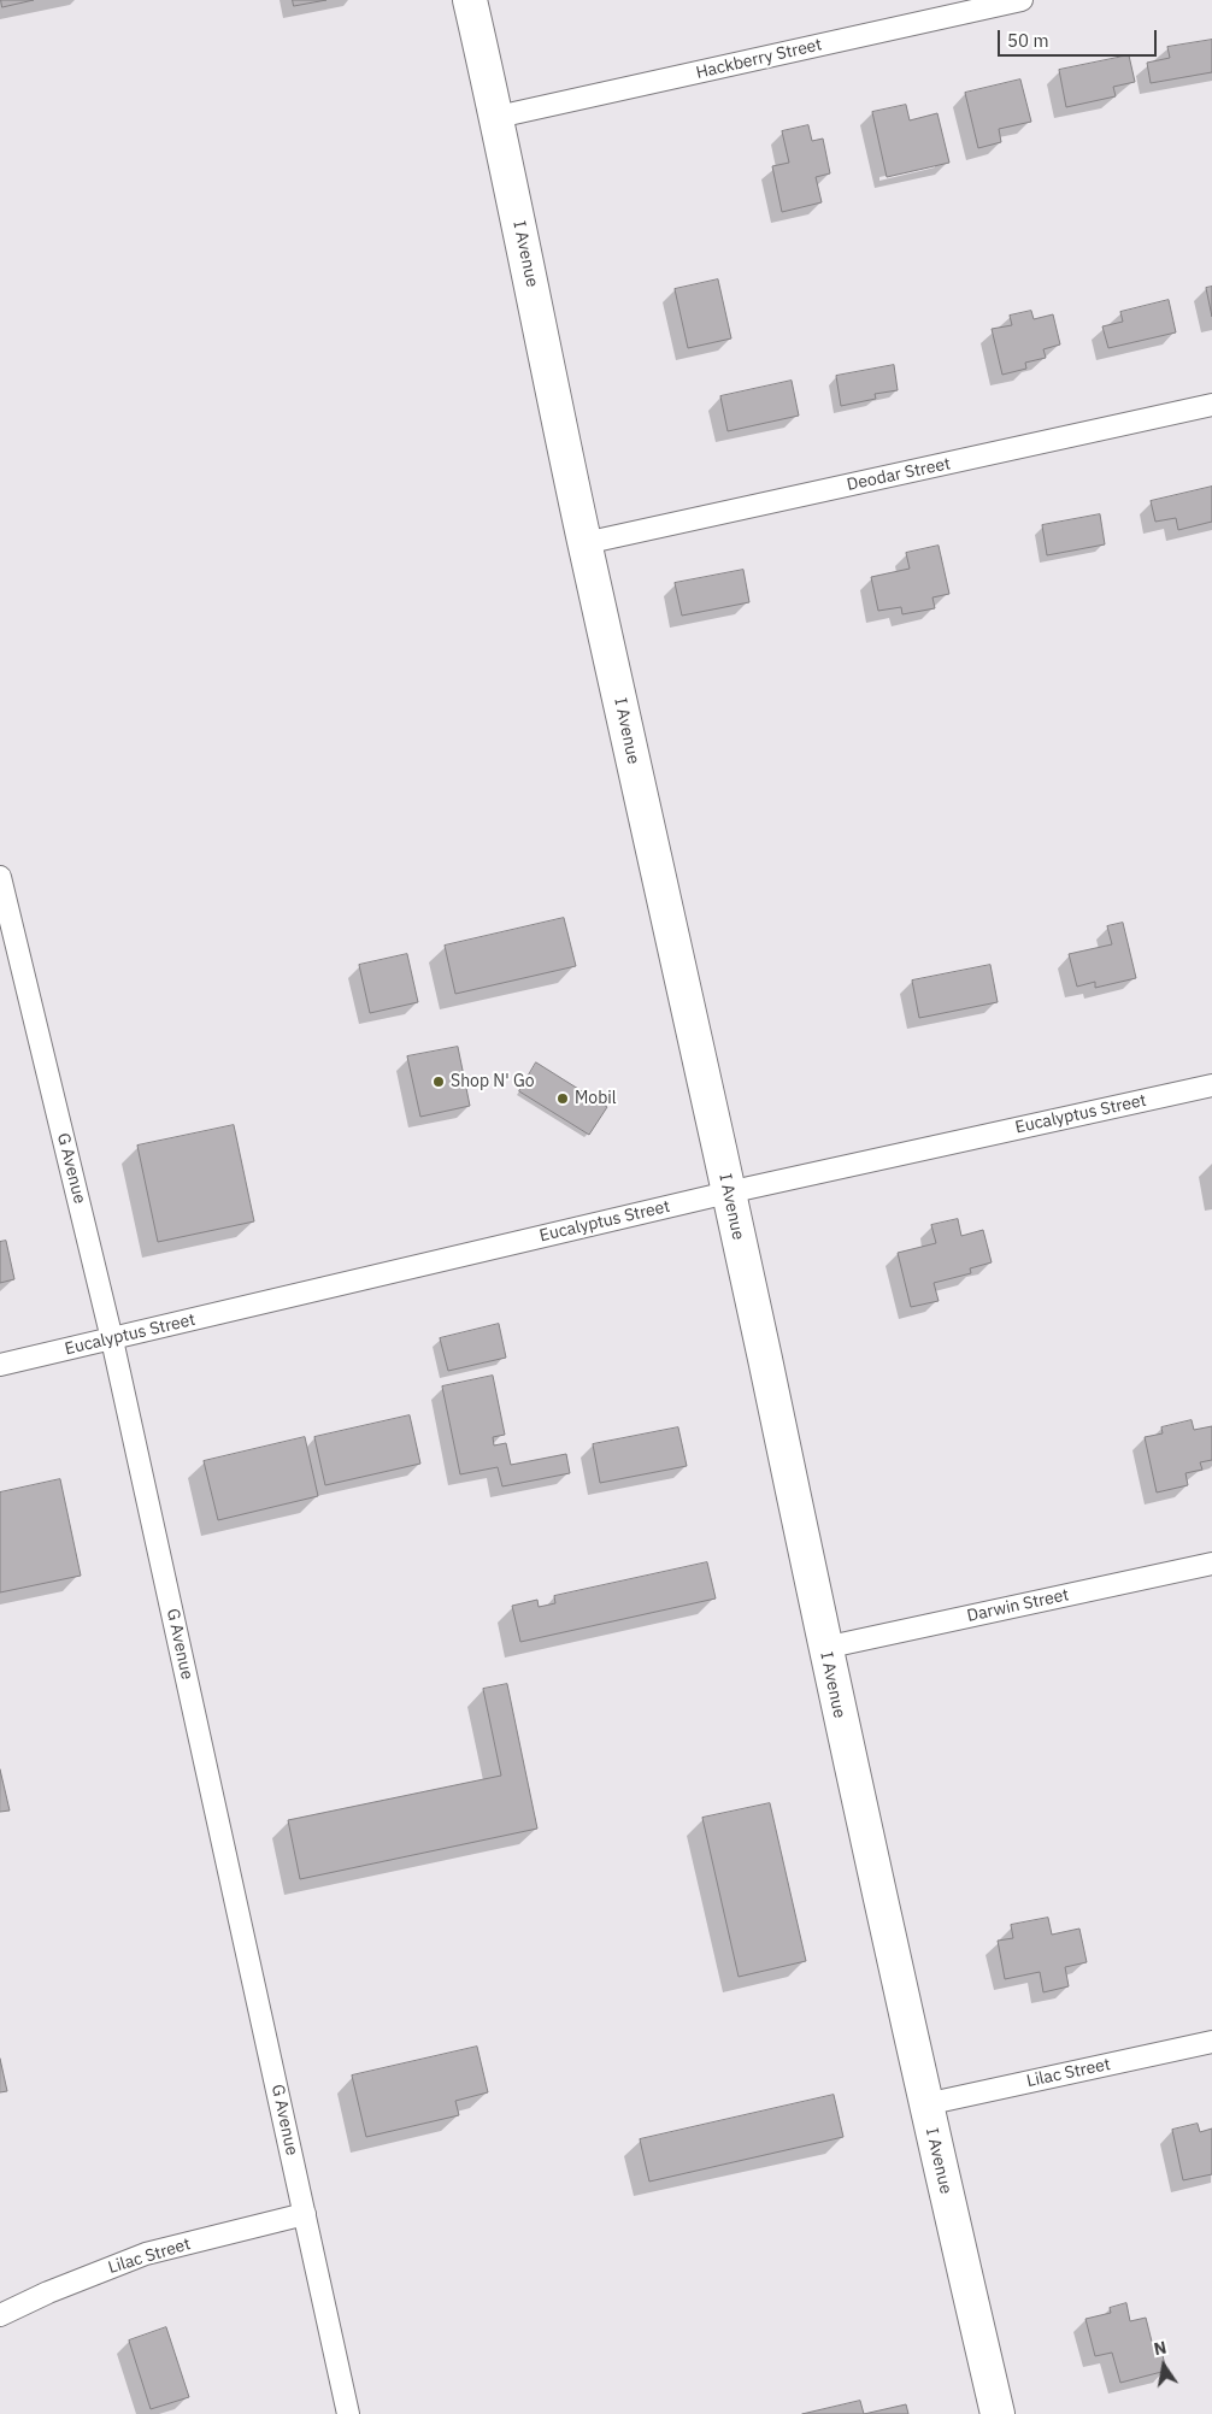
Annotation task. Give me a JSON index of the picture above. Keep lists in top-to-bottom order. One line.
{"streets":{"main road":["I Avenue"],"street":["Hackberry Street","Deodar Street","Eucalyptus Street","G Avenue","Darwin Street","Lilac Street"]},"crossings":[["Hackberry Street","I Avenue"],["I Avenue","Deodar Street"],["I Avenue","Eucalyptus Street"],["I Avenue","Darwin Street"],["I Avenue","Lilac Street"],["Eucalyptus Street","G Avenue"],["G Avenue","Lilac Street"]],"places":["Shop N' Go","Mobil"],"scale_bar":"50 m","north":"top"}
